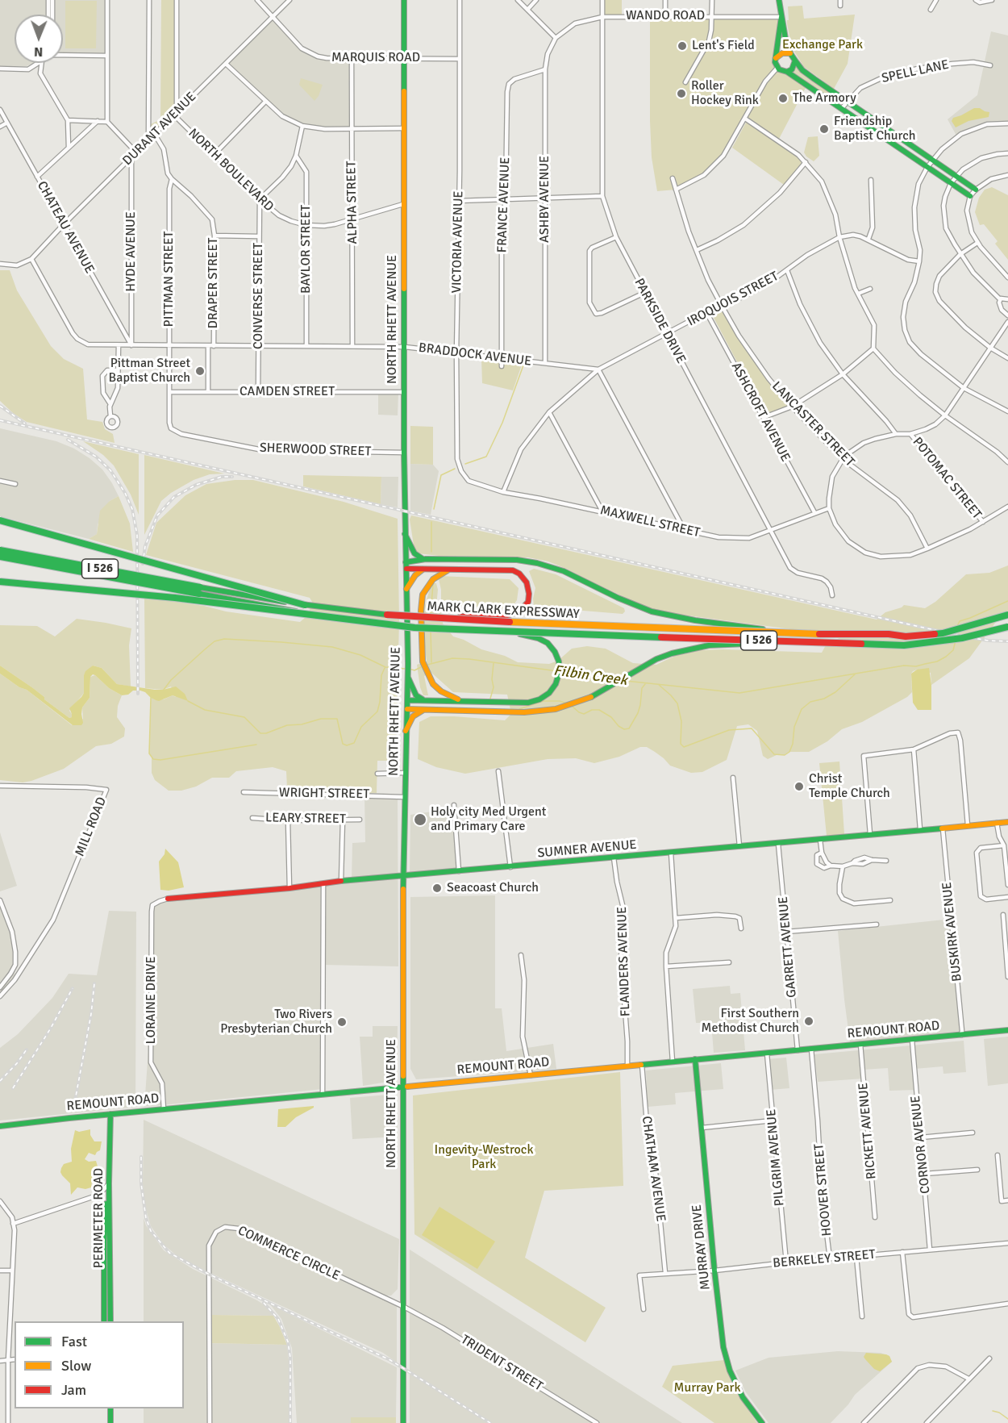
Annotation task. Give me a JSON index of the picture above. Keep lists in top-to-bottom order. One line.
{"streets":{"main road":["NORTH RHETT AVENUE","I 526","MARK CLARK EXPRESSWAY","SUMNER AVENUE","REMOUNT ROAD","PERIMETER ROAD","MURRAY DRIVE"],"street":["WANDO ROAD","MARQUIS ROAD","SPELL LANE","DURANT AVENUE","NORTH BOULEVARD","ASHBY AVENUE","ALPHA STREET","FRANCE AVENUE","CHATEAU AVENUE","VICTORIA AVENUE","BAYLOR STREET","HYDE AVENUE","PITTMAN STREET","DRAPER STREET","CONVERSE STREET","IROQUOIS STREET","PARKSIDE DRIVE","BRADDOCK AVENUE","CAMDEN STREET","ASHCROFT AVENUE","LANCASTER STREET","SHERWOOD STREET","POTOMAC STREET","MAXWELL STREET","WRIGHT STREET","LEARY STREET","MILL ROAD","BUSKIRK AVENUE","GARRETT AVENUE","FLANDERS AVENUE","LORAINE DRIVE","RICKETT AVENUE","CORNOR AVENUE","PILGRIM AVENUE","CHATHAM AVENUE","HOOVER STREET","COMMERCE CIRCLE","BERKELEY STREET","TRIDENT STREET"]},"crossings":[["WANDO ROAD","ASHBY AVENUE"],["WANDO ROAD","PARKSIDE DRIVE"],["MARQUIS ROAD","DURANT AVENUE"],["MARQUIS ROAD","ALPHA STREET"],["MARQUIS ROAD","VICTORIA AVENUE"],["MARQUIS ROAD","NORTH RHETT AVENUE"],["DURANT AVENUE","NORTH BOULEVARD"],["DURANT AVENUE","CHATEAU AVENUE"],["DURANT AVENUE","HYDE AVENUE"],["DURANT AVENUE","PITTMAN STREET"],["DURANT AVENUE","BRADDOCK AVENUE"],["NORTH BOULEVARD","ALPHA STREET"],["NORTH BOULEVARD","BAYLOR STREET"],["NORTH BOULEVARD","CONVERSE STREET"],["NORTH BOULEVARD","NORTH RHETT AVENUE"],["ASHBY AVENUE","FRANCE AVENUE"],["ASHBY AVENUE","BRADDOCK AVENUE"],["ALPHA STREET","BRADDOCK AVENUE"],["FRANCE AVENUE","BRADDOCK AVENUE"],["CHATEAU AVENUE","HYDE AVENUE"],["CHATEAU AVENUE","BRADDOCK AVENUE"],["VICTORIA AVENUE","BRADDOCK AVENUE"],["VICTORIA AVENUE","MAXWELL STREET"],["BAYLOR STREET","BRADDOCK AVENUE"],["HYDE AVENUE","BRADDOCK AVENUE"],["PITTMAN STREET","DRAPER STREET"],["PITTMAN STREET","BRADDOCK AVENUE"],["PITTMAN STREET","CAMDEN STREET"],["PITTMAN STREET","SHERWOOD STREET"],["DRAPER STREET","BRADDOCK AVENUE"],["DRAPER STREET","CAMDEN STREET"],["CONVERSE STREET","BRADDOCK AVENUE"],["CONVERSE STREET","CAMDEN STREET"],["IROQUOIS STREET","PARKSIDE DRIVE"],["IROQUOIS STREET","BRADDOCK AVENUE"],["IROQUOIS STREET","ASHCROFT AVENUE"],["IROQUOIS STREET","LANCASTER STREET"],["IROQUOIS STREET","POTOMAC STREET"],["IROQUOIS STREET","MAXWELL STREET"],["NORTH RHETT AVENUE","BRADDOCK AVENUE"],["NORTH RHETT AVENUE","CAMDEN STREET"],["NORTH RHETT AVENUE","SHERWOOD STREET"],["NORTH RHETT AVENUE","WRIGHT STREET"],["NORTH RHETT AVENUE","SUMNER AVENUE"],["NORTH RHETT AVENUE","REMOUNT ROAD"],["NORTH RHETT AVENUE","COMMERCE CIRCLE"],["NORTH RHETT AVENUE","TRIDENT STREET"],["PARKSIDE DRIVE","MAXWELL STREET"],["ASHCROFT AVENUE","MAXWELL STREET"],["SUMNER AVENUE","BUSKIRK AVENUE"],["SUMNER AVENUE","GARRETT AVENUE"],["SUMNER AVENUE","FLANDERS AVENUE"],["SUMNER AVENUE","LORAINE DRIVE"],["BUSKIRK AVENUE","REMOUNT ROAD"],["GARRETT AVENUE","REMOUNT ROAD"],["FLANDERS AVENUE","REMOUNT ROAD"],["LORAINE DRIVE","REMOUNT ROAD"],["REMOUNT ROAD","RICKETT AVENUE"],["REMOUNT ROAD","CORNOR AVENUE"],["REMOUNT ROAD","PILGRIM AVENUE"],["REMOUNT ROAD","CHATHAM AVENUE"],["REMOUNT ROAD","HOOVER STREET"],["REMOUNT ROAD","PERIMETER ROAD"],["REMOUNT ROAD","MURRAY DRIVE"],["CORNOR AVENUE","BERKELEY STREET"],["PILGRIM AVENUE","BERKELEY STREET"],["CHATHAM AVENUE","BERKELEY STREET"],["HOOVER STREET","BERKELEY STREET"],["MURRAY DRIVE","BERKELEY STREET"],["COMMERCE CIRCLE","TRIDENT STREET"]],"water":["Filbin Creek"],"parks":["Exchange Park","Ingevity-Westrock Park","Murray Park"],"places":["Lent's Field","Roller Hockey Rink","The Armory","Friendship Baptist Church","Pittman Street Baptist Church","Christ Temple Church","Holy city Med Urgent and Primary Care","Seacoast Church","First Southern Methodist Church","Two Rivers Presbyterian Church"],"legend":["Fast","Slow","Jam"],"north":"bottom"}
